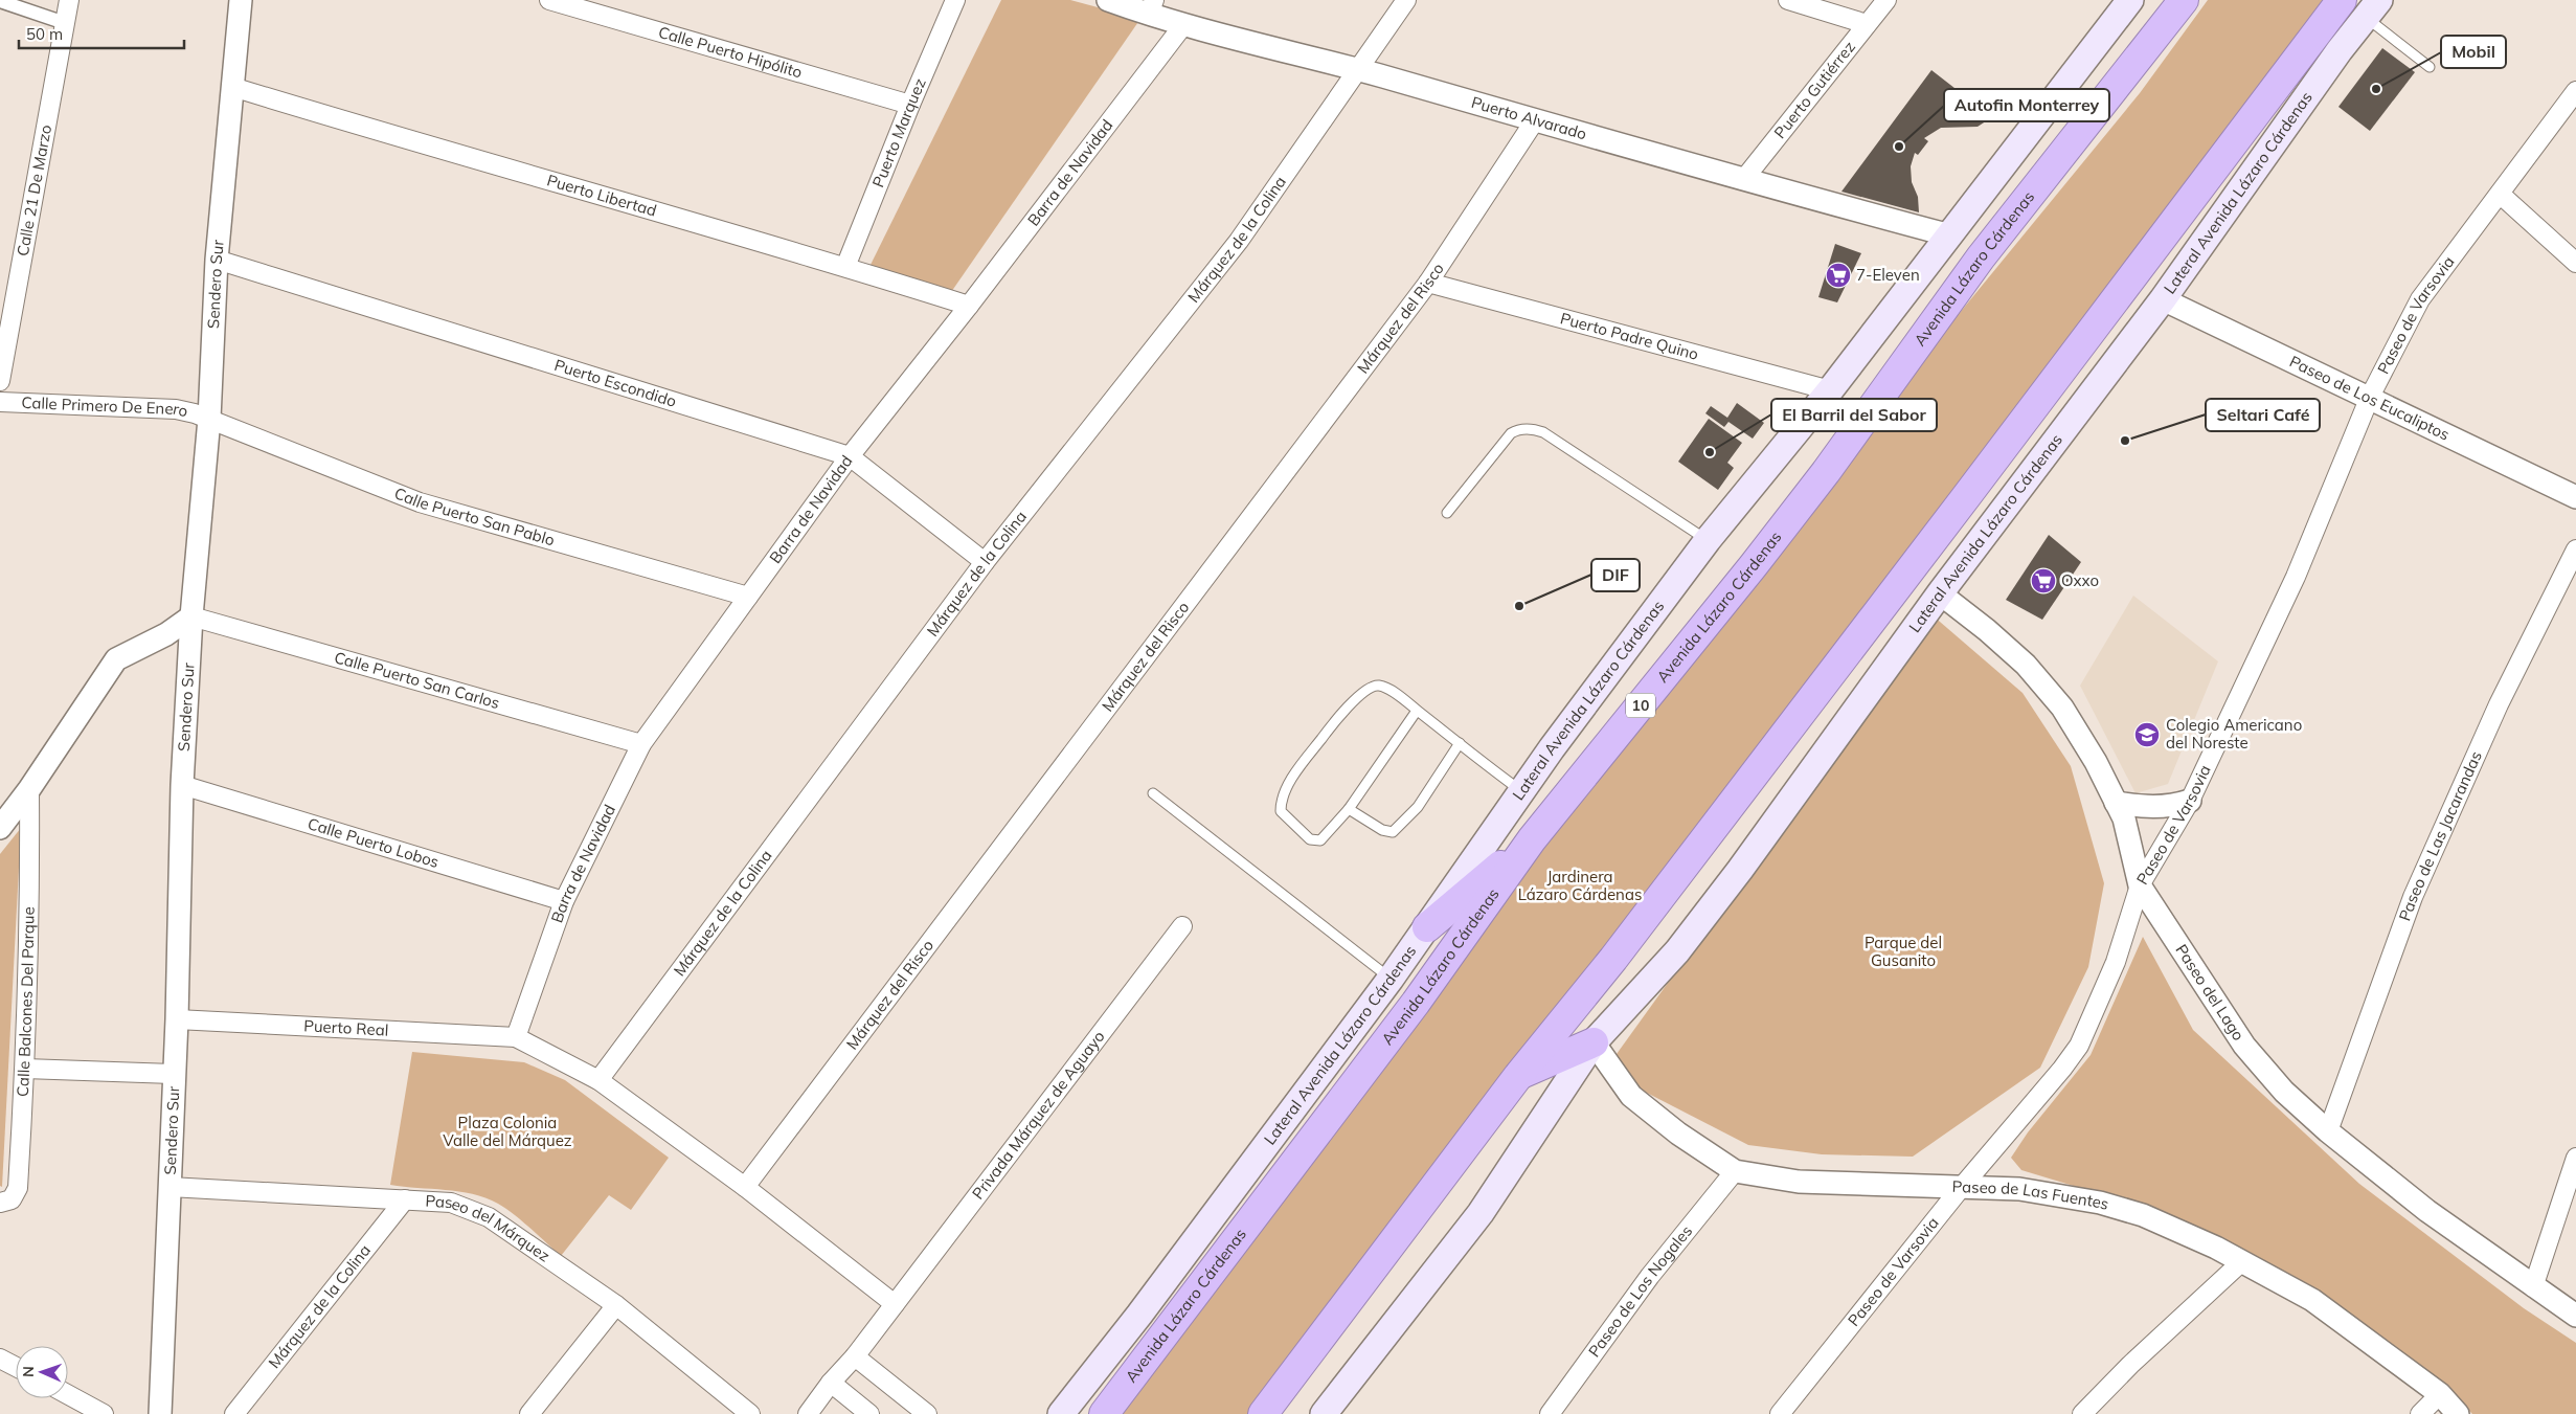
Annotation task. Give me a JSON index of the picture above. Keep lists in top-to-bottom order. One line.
{"streets":{"highway":["Avenida Lázaro Cárdenas","10"],"main road":["Lateral Avenida Lázaro Cárdenas"],"street":["Calle Puerto Hipólito","Puerto Gutiérrez","Puerto Alvarado","Puerto Marquez","Barra de Navidad","Calle 21 De Marzo","Puerto Libertad","Márquez de la Colina","Sendero Sur","Paseo de Varsovia","Márquez del Risco","Puerto Padre Quino","Puerto Escondido","Paseo de Los Eucaliptos","Calle Primero De Enero","Calle Puerto San Pablo","Calle Puerto San Carlos","Paseo de Las Jacarandas","Calle Puerto Lobos","Paseo del Lago","Calle Balcones Del Parque","Puerto Real","Privada Márquez de Aguayo","Paseo de Las Fuentes","Paseo del Márquez","Paseo de Los Nogales"]},"crossings":[["Calle Puerto Hipólito","Puerto Marquez"],["Puerto Gutiérrez","Puerto Alvarado"],["Puerto Alvarado","Barra de Navidad"],["Puerto Alvarado","Lateral Avenida Lázaro Cárdenas"],["Puerto Alvarado","Márquez de la Colina"],["Puerto Alvarado","Márquez del Risco"],["Puerto Marquez","Puerto Libertad"],["Barra de Navidad","Puerto Libertad"],["Barra de Navidad","Puerto Escondido"],["Barra de Navidad","Calle Puerto San Pablo"],["Barra de Navidad","Calle Puerto San Carlos"],["Barra de Navidad","Calle Puerto Lobos"],["Barra de Navidad","Puerto Real"],["Lateral Avenida Lázaro Cárdenas","Puerto Padre Quino"],["Lateral Avenida Lázaro Cárdenas","Paseo de Los Eucaliptos"],["Lateral Avenida Lázaro Cárdenas","Paseo del Lago"],["Lateral Avenida Lázaro Cárdenas","Paseo de Las Fuentes"],["Puerto Libertad","Sendero Sur"],["Márquez de la Colina","Puerto Escondido"],["Márquez de la Colina","Paseo del Márquez"],["Sendero Sur","Puerto Escondido"],["Sendero Sur","Calle Primero De Enero"],["Sendero Sur","Calle Puerto San Pablo"],["Sendero Sur","Calle Puerto San Carlos"],["Sendero Sur","Calle Puerto Lobos"],["Sendero Sur","Puerto Real"],["Sendero Sur","Paseo del Márquez"],["Paseo de Varsovia","Paseo de Los Eucaliptos"],["Paseo de Varsovia","Paseo del Lago"],["Paseo de Varsovia","Paseo de Las Fuentes"],["Márquez del Risco","Puerto Padre Quino"],["Calle Primero De Enero","Calle Puerto San Pablo"],["Paseo de Las Jacarandas","Paseo del Lago"],["Paseo de Las Fuentes","Paseo de Los Nogales"]],"parks":["Jardinera Lázaro Cárdenas","Parque del Gusanito","Plaza Colonia Valle del Márquez"],"places":{"other":["Mobil","Autofin Monterrey","Seltari Café","El Barril del Sabor","DIF"],"supermarket":["7-Eleven","Oxxo"],"school or university":["Colegio Americano del Noreste"]},"scale_bar":"50 m","north":"left"}
